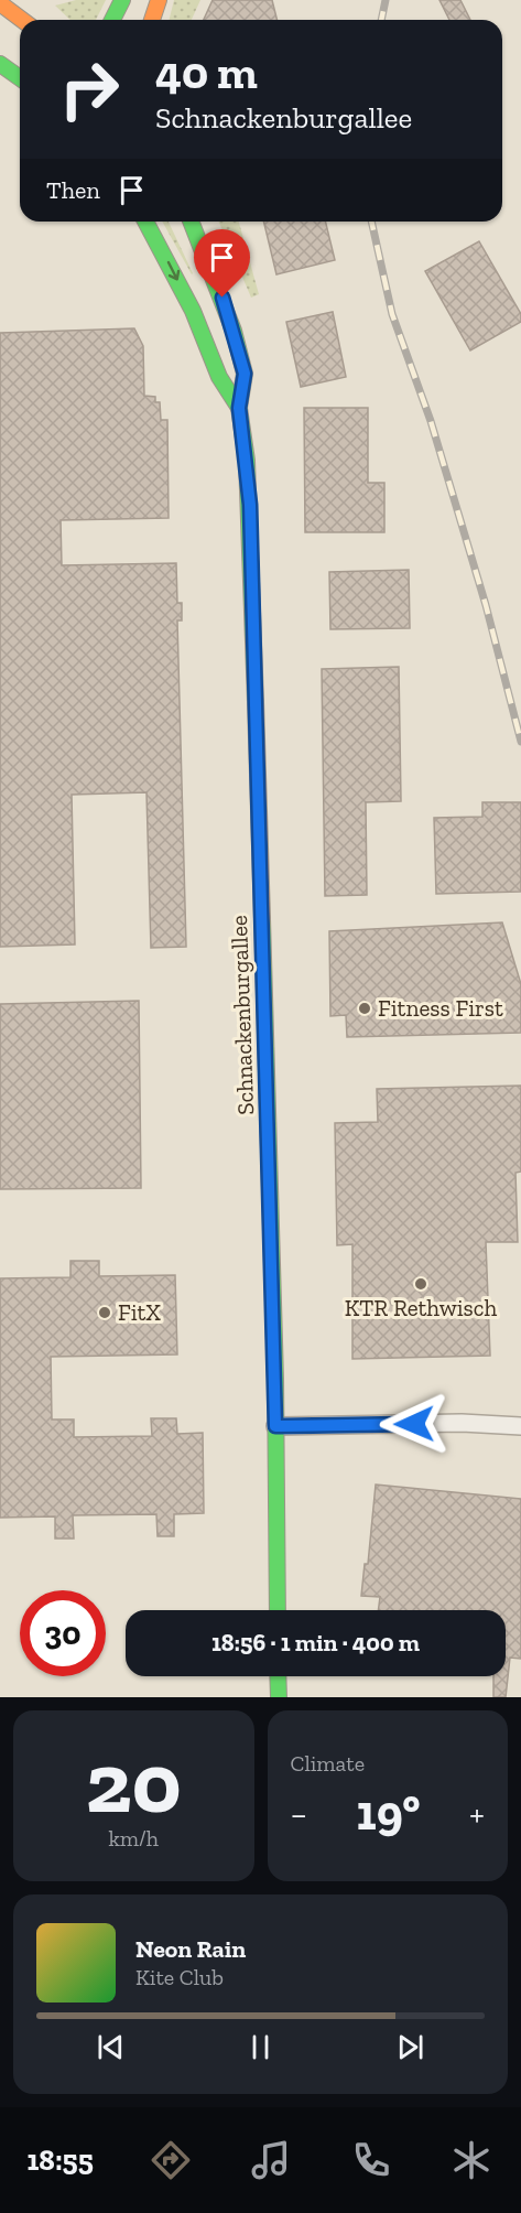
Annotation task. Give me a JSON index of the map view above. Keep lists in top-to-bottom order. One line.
{"streets":{"main road":["Schnackenburgallee"]},"places":["Fitness First","KTR Rethwisch","FitX"],"page":{"turn":["40 m","Schnackenburgallee"],"then":"Then","limit":"30","trip":"18:56 · 1 min · 400 m","tile":[["20","km/h"],"Climate"],"heat":["−","19°","+"],"song":["Neon Rain","Kite Club"],"tabs":"18:55"}}
